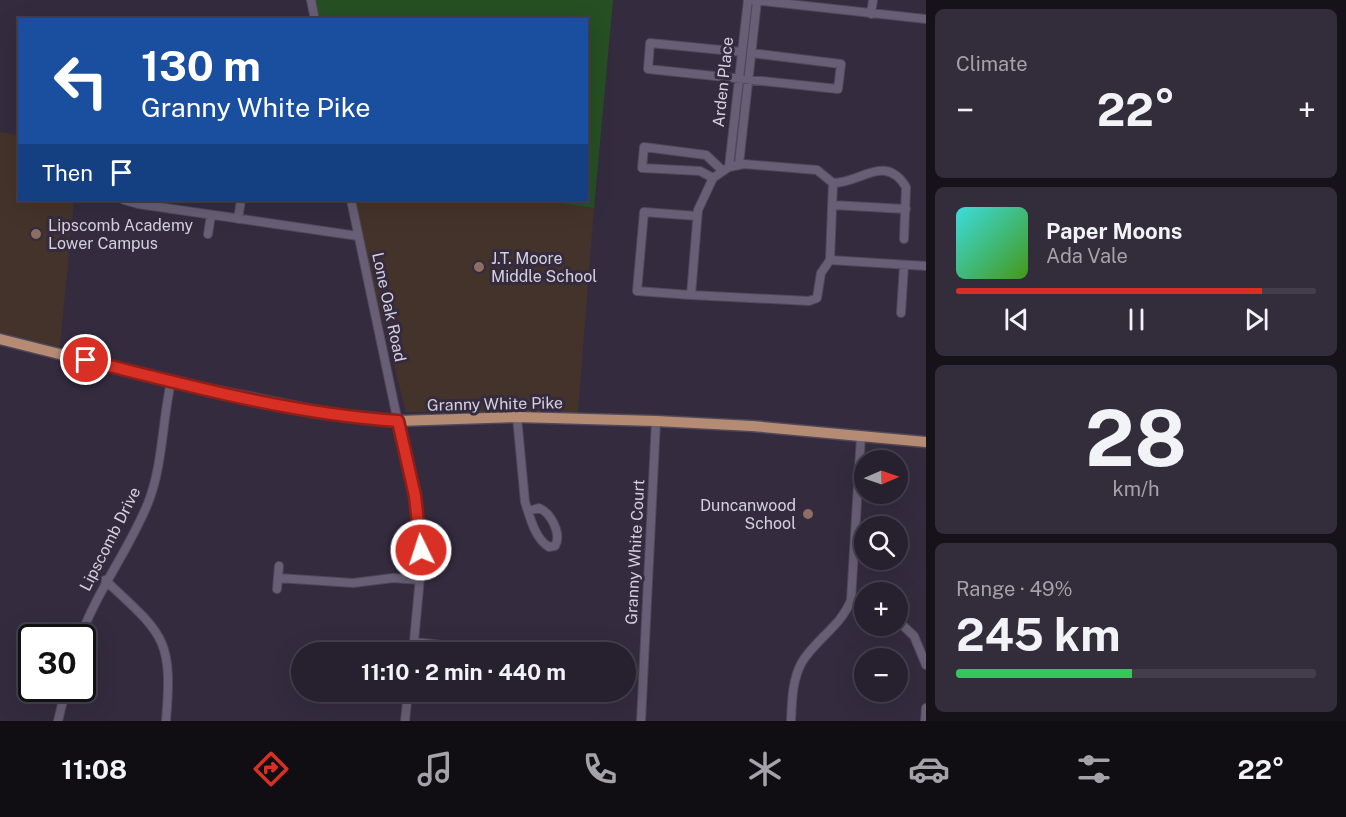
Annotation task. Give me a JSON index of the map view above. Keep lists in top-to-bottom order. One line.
{"streets":{"main road":["Granny White Pike"],"street":["Arden Place","Lone Oak Road","Lipscomb Drive","Granny White Court"]},"crossings":[["Lone Oak Road","Granny White Pike"],["Granny White Pike","Lipscomb Drive"],["Granny White Pike","Granny White Court"]],"places":["Lipscomb Academy Lower Campus","J.T. Moore Middle School","Duncanwood School"],"north":"right","page":{"tile":["Climate",["28","km/h"],["Range · 49%","245 km"]],"turn":["130 m","Granny White Pike"],"heat":["−","22°","+"],"then":"Then","song":["Paper Moons","Ada Vale"],"map_buttons":["+","−"],"limit":"30","trip":"11:10 · 2 min · 440 m","tabs":["11:08","22°"]}}
